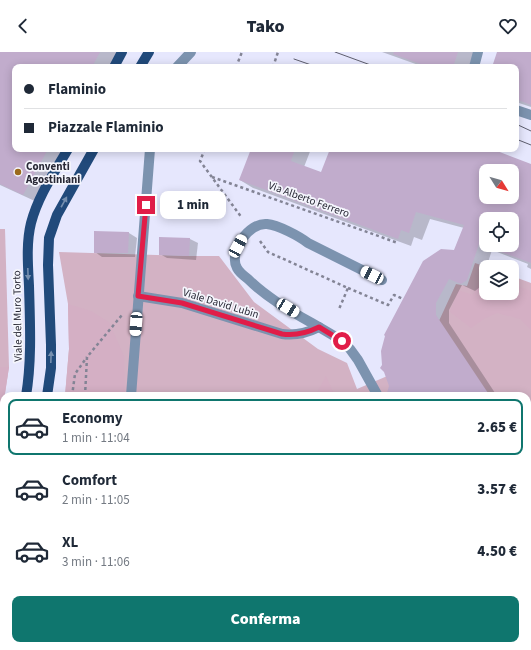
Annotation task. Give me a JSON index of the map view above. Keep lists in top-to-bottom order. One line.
{"streets":{"main road":["Viale del Muro Torto"],"street":["Viale David Lubin"],"path":["Via Alberto Ferrero"]},"places":["Conventi Agostiniani"],"north":"bottom right","page":{"header":"Tako","banner":["Flaminio","Piazzale Flaminio"],"bubble":"1 min","list":[{"name":"Economy","note":"1 min · 11:04","value":"2.65 €"},{"name":"Comfort","note":"2 min · 11:05","value":"3.57 €"},{"name":"XL","note":"3 min · 11:06","value":"4.50 €"}],"buttons":"Conferma"}}
